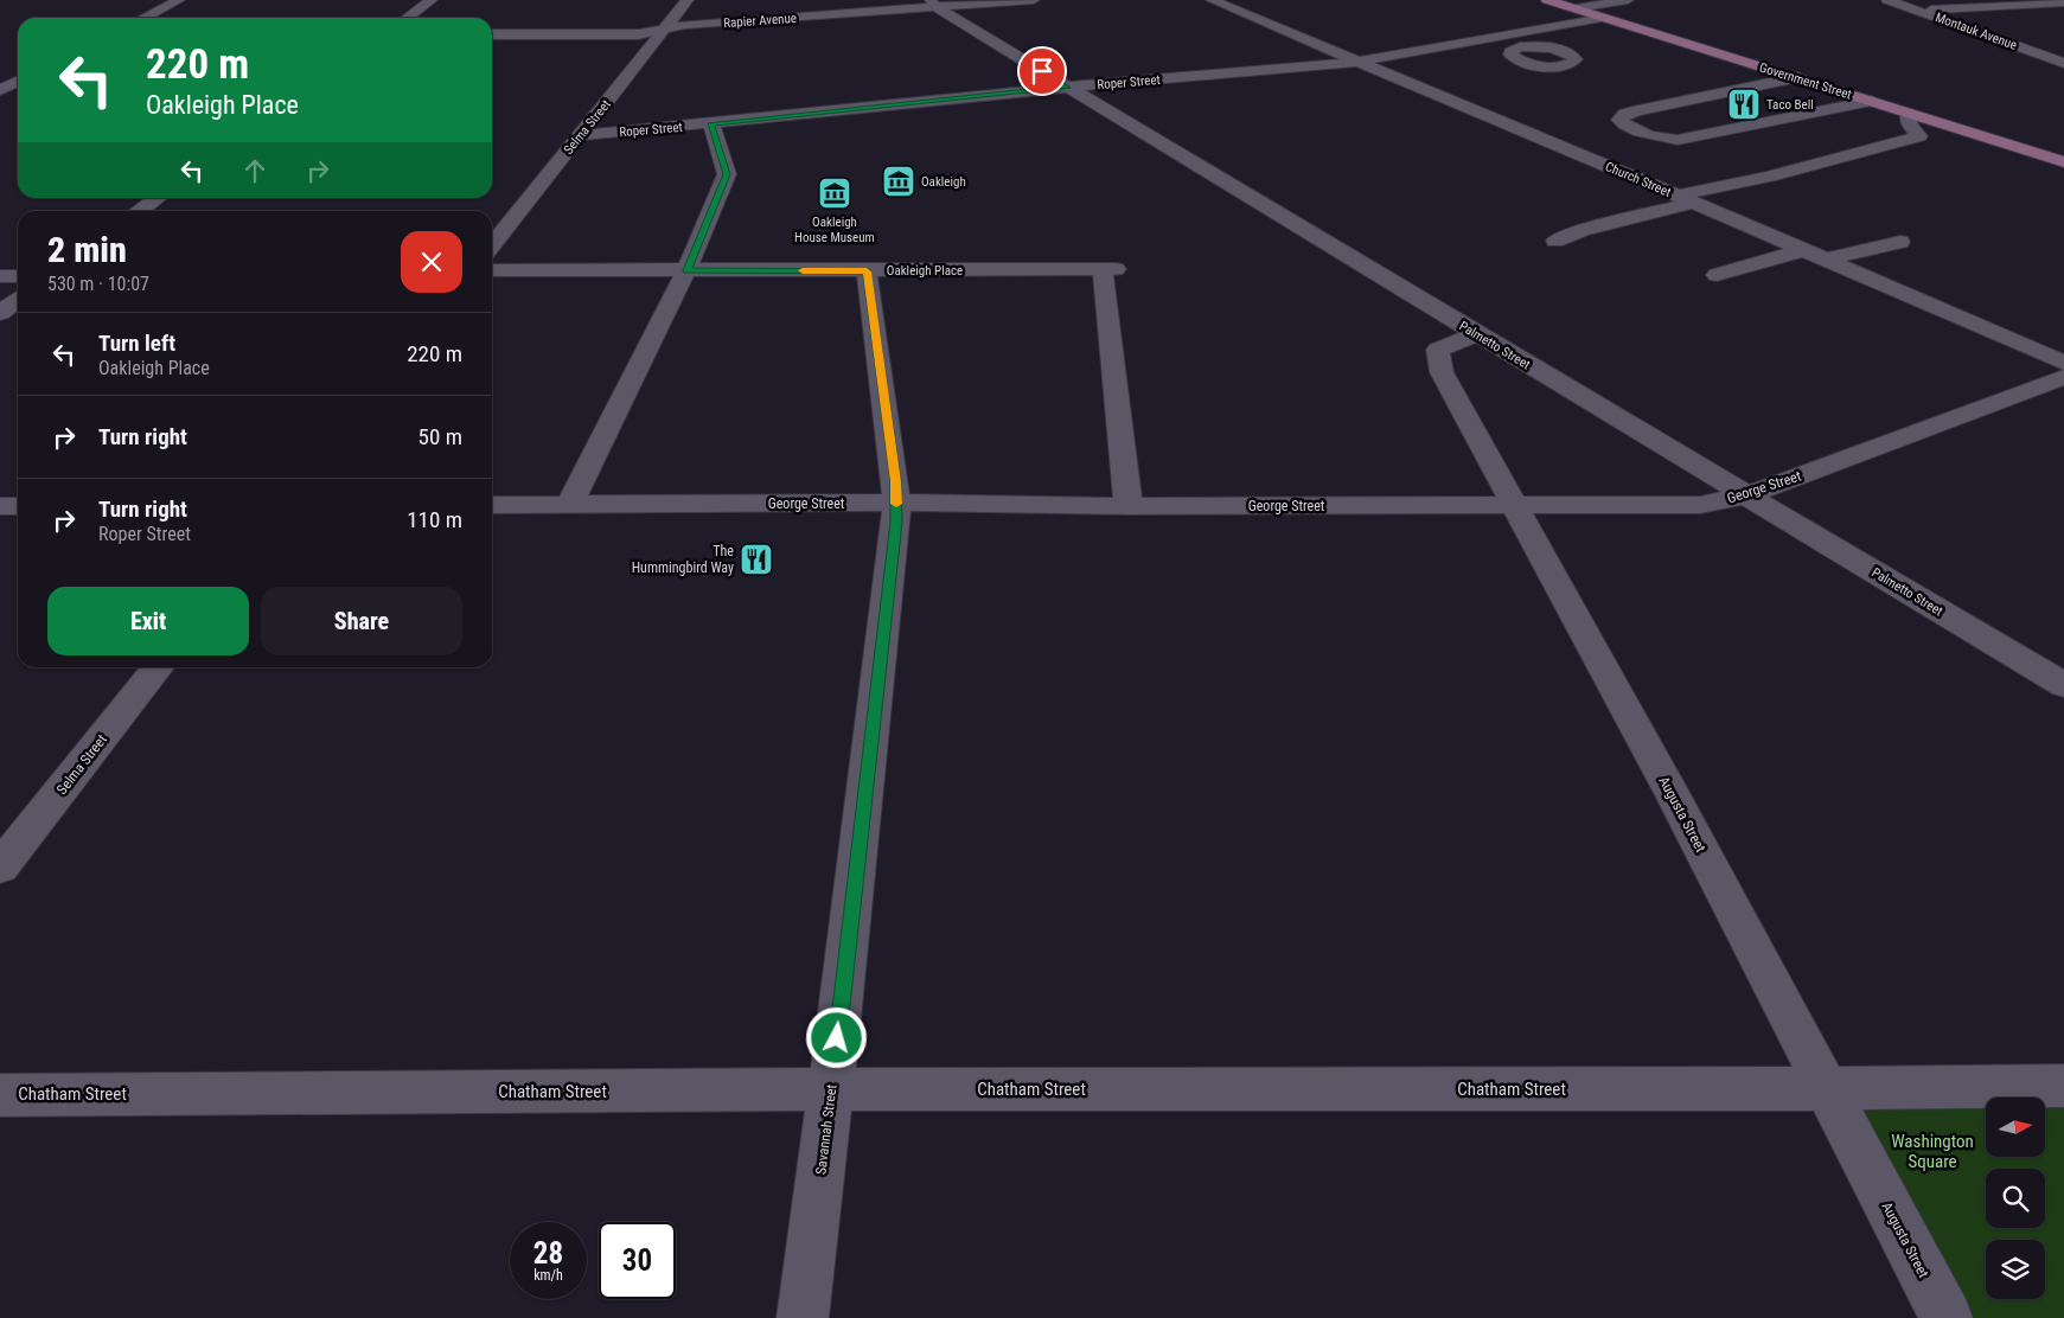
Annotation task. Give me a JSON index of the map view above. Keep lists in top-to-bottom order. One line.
{"streets":{"main road":["Government Street"],"street":["Rapier Avenue","Montauk Avenue","Roper Street","Selma Street","Church Street","Oakleigh Place","Palmetto Street","George Street","Augusta Street","Chatham Street","Savannah Street"]},"crossings":[["Rapier Avenue","Selma Street"],["Rapier Avenue","Palmetto Street"],["Government Street","Roper Street"],["Roper Street","Selma Street"],["Roper Street","Church Street"],["Roper Street","Palmetto Street"],["Oakleigh Place","George Street"],["Oakleigh Place","Savannah Street"],["Palmetto Street","George Street"],["Palmetto Street","Augusta Street"],["George Street","Augusta Street"],["George Street","Savannah Street"],["Augusta Street","Chatham Street"],["Chatham Street","Savannah Street"]],"parks":["Washington Square"],"places":{"restaurant":["Taco Bell","The Hummingbird Way"],"museum":["Oakleigh","Oakleigh House Museum"]},"north":"right","page":{"turn":["220 m","Oakleigh Place"],"heading":["2 min","530 m · 10:07"],"list":[{"name":"Turn left","note":"Oakleigh Place","value":"220 m"},{"name":"Turn right","value":"50 m"},{"name":"Turn right","note":"Roper Street","value":"110 m"}],"buttons":["Exit","Share"],"speed":"28 km/h","limit":"30"}}
